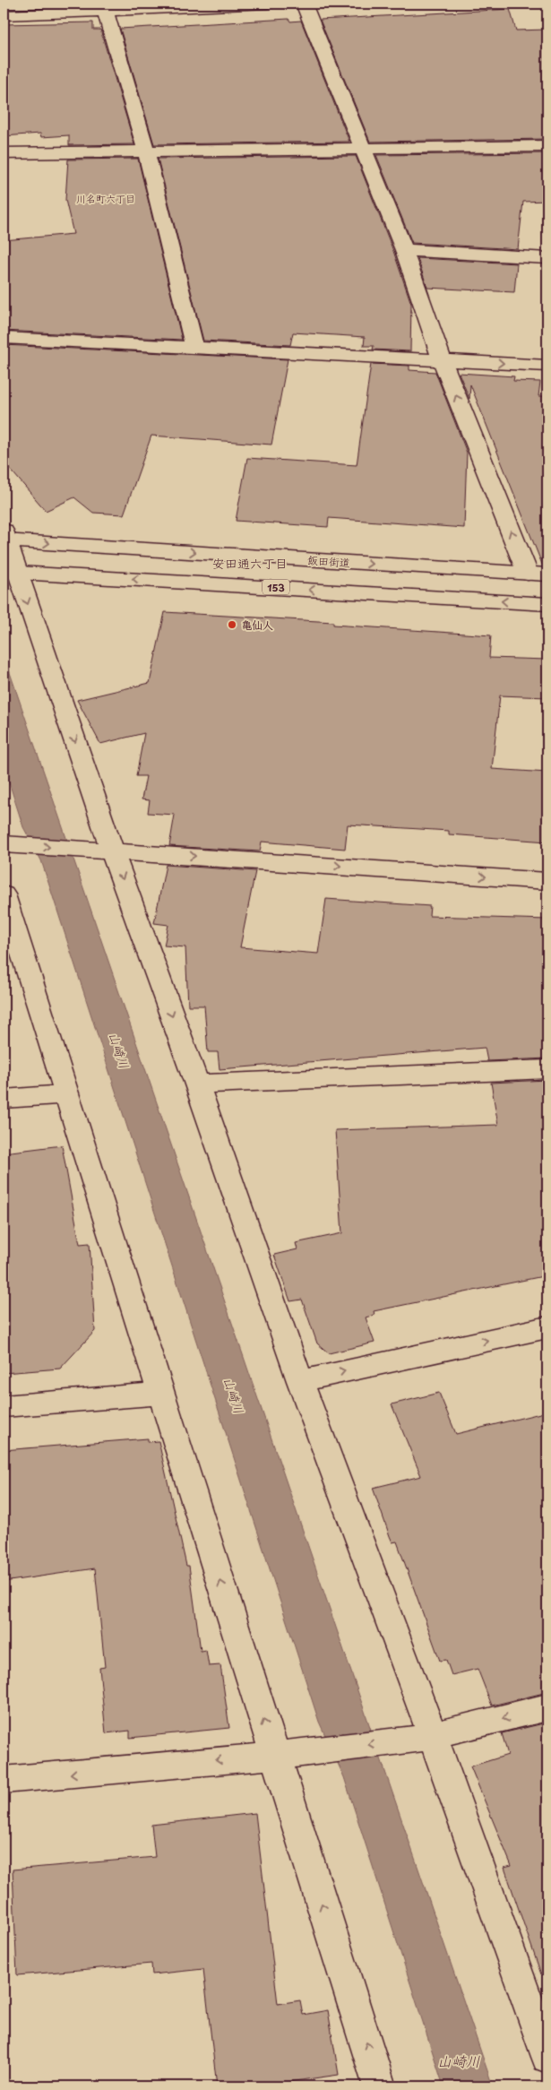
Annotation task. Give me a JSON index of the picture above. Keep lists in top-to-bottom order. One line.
{"streets":{"main road":["飯田街道","153"]},"districts":["川名町六丁目","安田通六丁目"],"water":["山崎川"],"places":["亀仙人"]}
